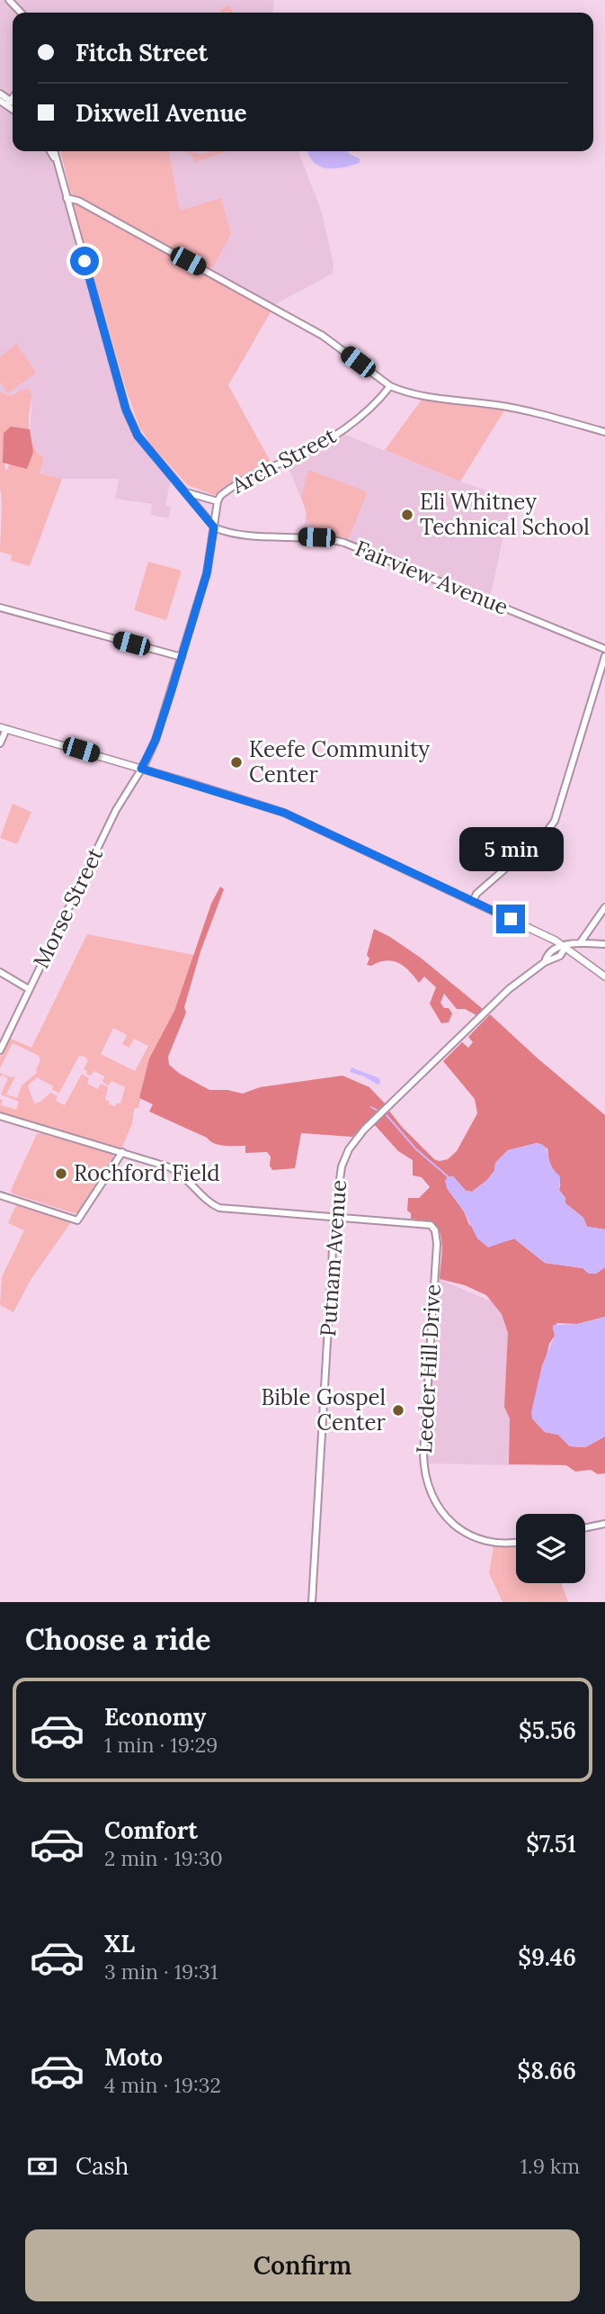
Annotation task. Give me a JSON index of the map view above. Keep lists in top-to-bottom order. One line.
{"streets":{"street":["Arch Street","Fairview Avenue","Morse Street","Putnam Avenue","Leeder Hill Drive"]},"crossings":[["Arch Street","Fairview Avenue"],["Arch Street","Morse Street"],["Putnam Avenue","Leeder Hill Drive"]],"places":["Eli Whitney Technical School","Keefe Community Center","Rochford Field","Bible Gospel Center"],"page":{"banner":["Fitch Street","Dixwell Avenue"],"bubble":"5 min","heading":"Choose a ride","list":[{"name":"Economy","note":"1 min · 19:29","value":"$5.56"},{"name":"Comfort","note":"2 min · 19:30","value":"$7.51"},{"name":"XL","note":"3 min · 19:31","value":"$9.46"},{"name":"Moto","note":"4 min · 19:32","value":"$8.66"}],"pay":["Cash","1.9 km"],"buttons":"Confirm"}}
